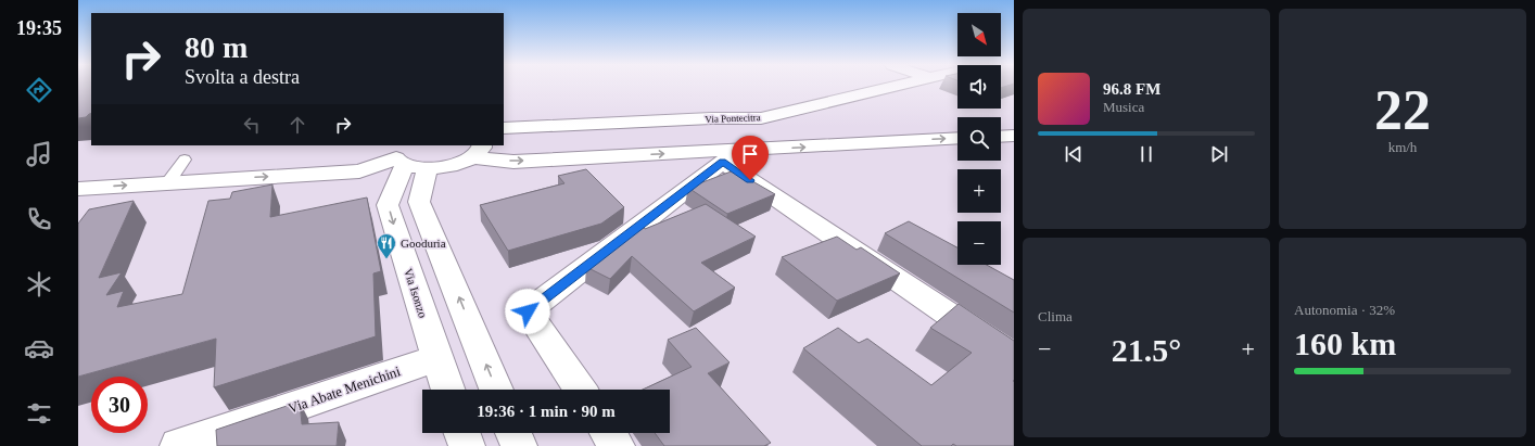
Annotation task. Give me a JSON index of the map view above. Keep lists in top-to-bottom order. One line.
{"streets":{"street":["Via Pontecitra","Via Isonzo","Via Abate Menichini"]},"crossings":[["Via Isonzo","Via Abate Menichini"]],"places":{"restaurant":["Gooduria"]},"north":"bottom right","page":{"tabs":"19:35","tile":[["22","km/h"],"Clima",["Autonomia · 32%","160 km"]],"map_buttons":["+","−"],"turn":["80 m","Svolta a destra"],"song":["96.8 FM","Musica"],"heat":["−","21.5°","+"],"limit":"30","trip":"19:36 · 1 min · 90 m"}}
